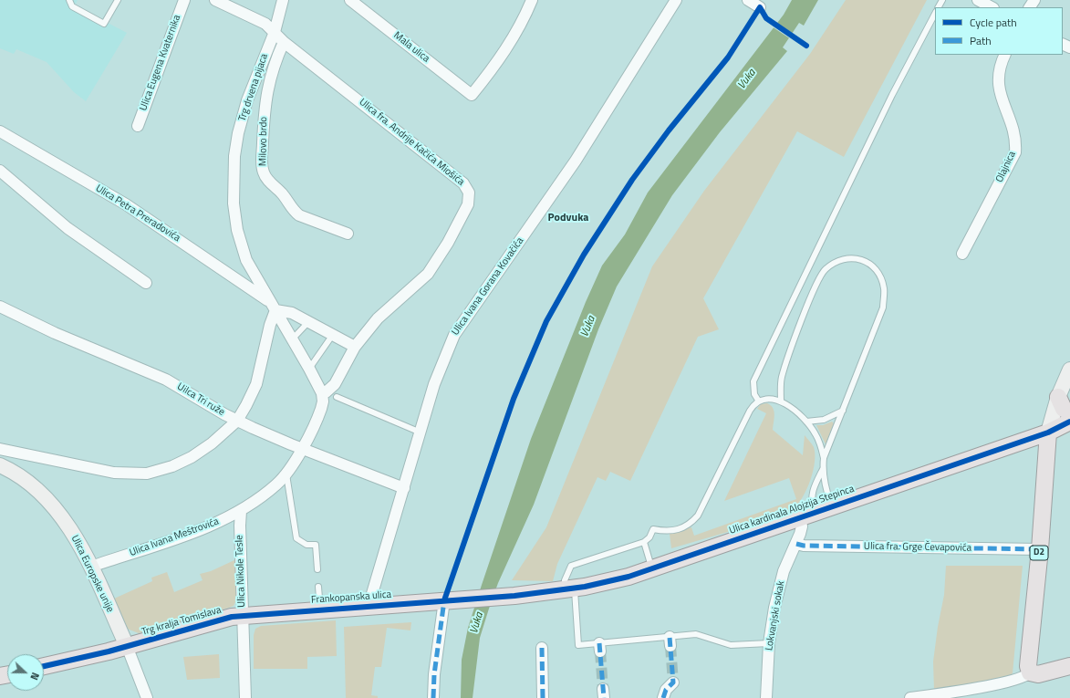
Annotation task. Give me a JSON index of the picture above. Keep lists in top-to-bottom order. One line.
{"streets":{"main road":["Ulica kardinala Alojzija Stepinca","D2","Ulica Europske unije","Frankopanska ulica","Trg kralja Tomislava"],"street":["Mala ulica","Ulica Eugena Kvaternika","Trg drvena pijaca","Milovo brdo","Ulica fra. Andrije Kačića Miošića","Olajnica","Ulica Petra Preradovića","Ulica Ivana Gorana Kovačića","Uilca Tri ruže","Ulica Ivana Meštrovića","Ulica fra. Grge Čevapovića","Ulica Nikole Tesle","Lokvanjski sokak"]},"crossings":[["Trg drvena pijaca","Ulica Petra Preradovića"],["Trg drvena pijaca","Ulica Ivana Meštrovića"],["Milovo brdo","Ulica fra. Andrije Kačića Miošića"],["Ulica Ivana Gorana Kovačića","Uilca Tri ruže"],["Ulica Ivana Gorana Kovačića","Frankopanska ulica"],["Uilca Tri ruže","Ulica Ivana Meštrovića"],["Ulica kardinala Alojzija Stepinca","D2"],["Ulica kardinala Alojzija Stepinca","Frankopanska ulica"],["Ulica kardinala Alojzija Stepinca","Lokvanjski sokak"],["Ulica Ivana Meštrovića","Ulica Nikole Tesle"],["Ulica Ivana Meštrovića","Ulica Europske unije"],["Ulica fra. Grge Čevapovića","D2"],["Ulica fra. Grge Čevapovića","Lokvanjski sokak"],["Ulica Nikole Tesle","Frankopanska ulica"],["Ulica Nikole Tesle","Trg kralja Tomislava"],["Ulica Europske unije","Trg kralja Tomislava"],["Frankopanska ulica","Trg kralja Tomislava"]],"districts":["Podvuka"],"water":["Vuka"],"legend":["Cycle path","Path"],"north":"right"}
